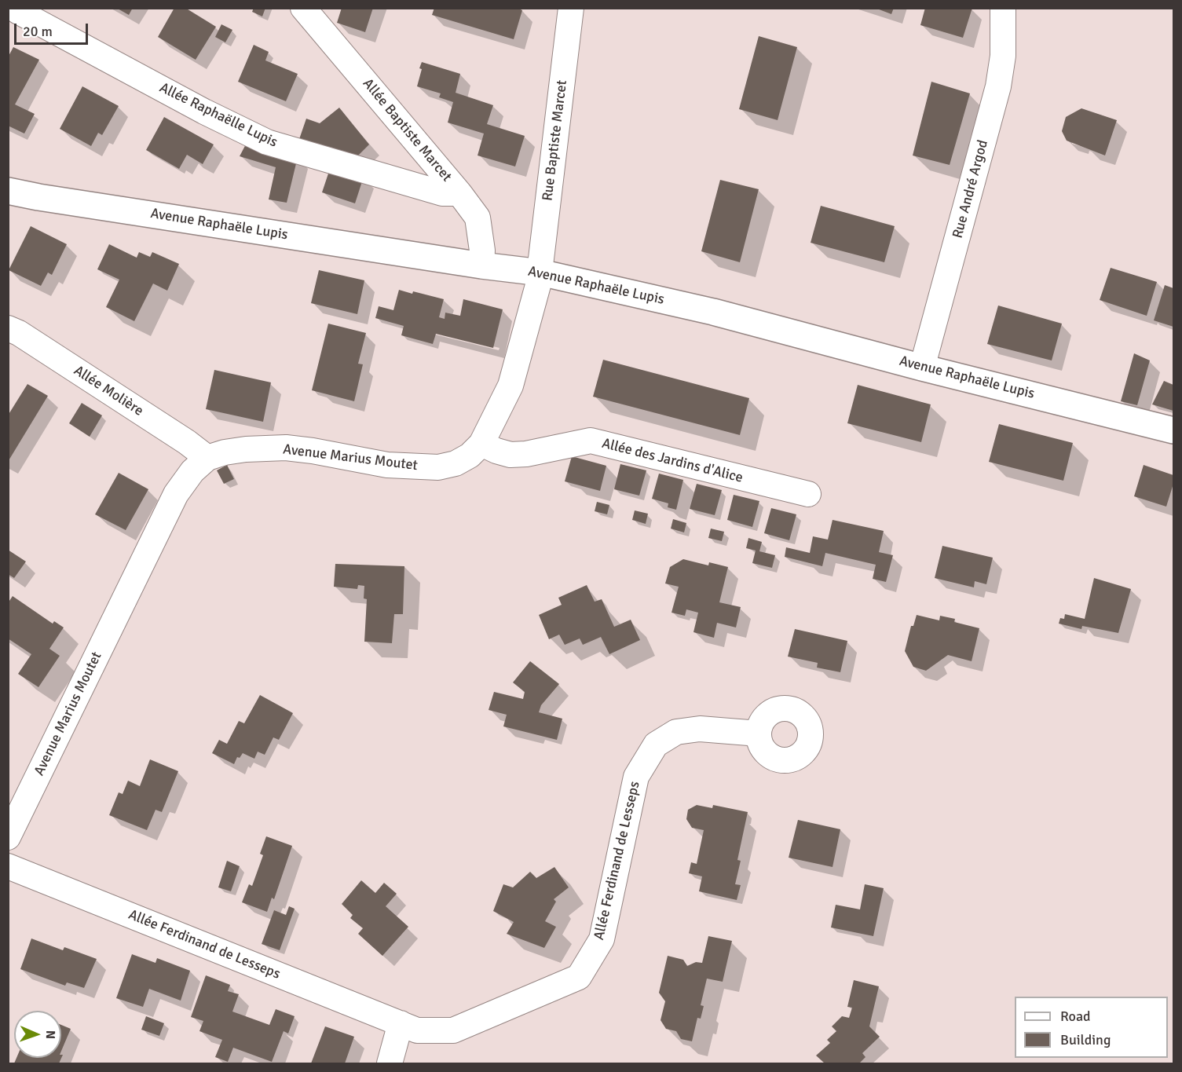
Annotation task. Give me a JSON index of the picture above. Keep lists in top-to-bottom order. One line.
{"streets":{"street":["Allée Raphaëlle Lupis","Allée Baptiste Marcet","Rue Baptiste Marcet","Rue André Argod","Avenue Raphaële Lupis","Allée Molière","Avenue Marius Moutet","Allée des Jardins d'Alice","Allée Ferdinand de Lesseps"]},"crossings":[["Allée Raphaëlle Lupis","Allée Baptiste Marcet"],["Allée Baptiste Marcet","Avenue Raphaële Lupis"],["Rue Baptiste Marcet","Avenue Raphaële Lupis"],["Rue Baptiste Marcet","Avenue Marius Moutet"],["Rue André Argod","Avenue Raphaële Lupis"],["Avenue Raphaële Lupis","Avenue Marius Moutet"],["Allée Molière","Avenue Marius Moutet"],["Avenue Marius Moutet","Allée des Jardins d'Alice"]],"legend":["Road","Building"],"scale_bar":"20 m","north":"right"}
